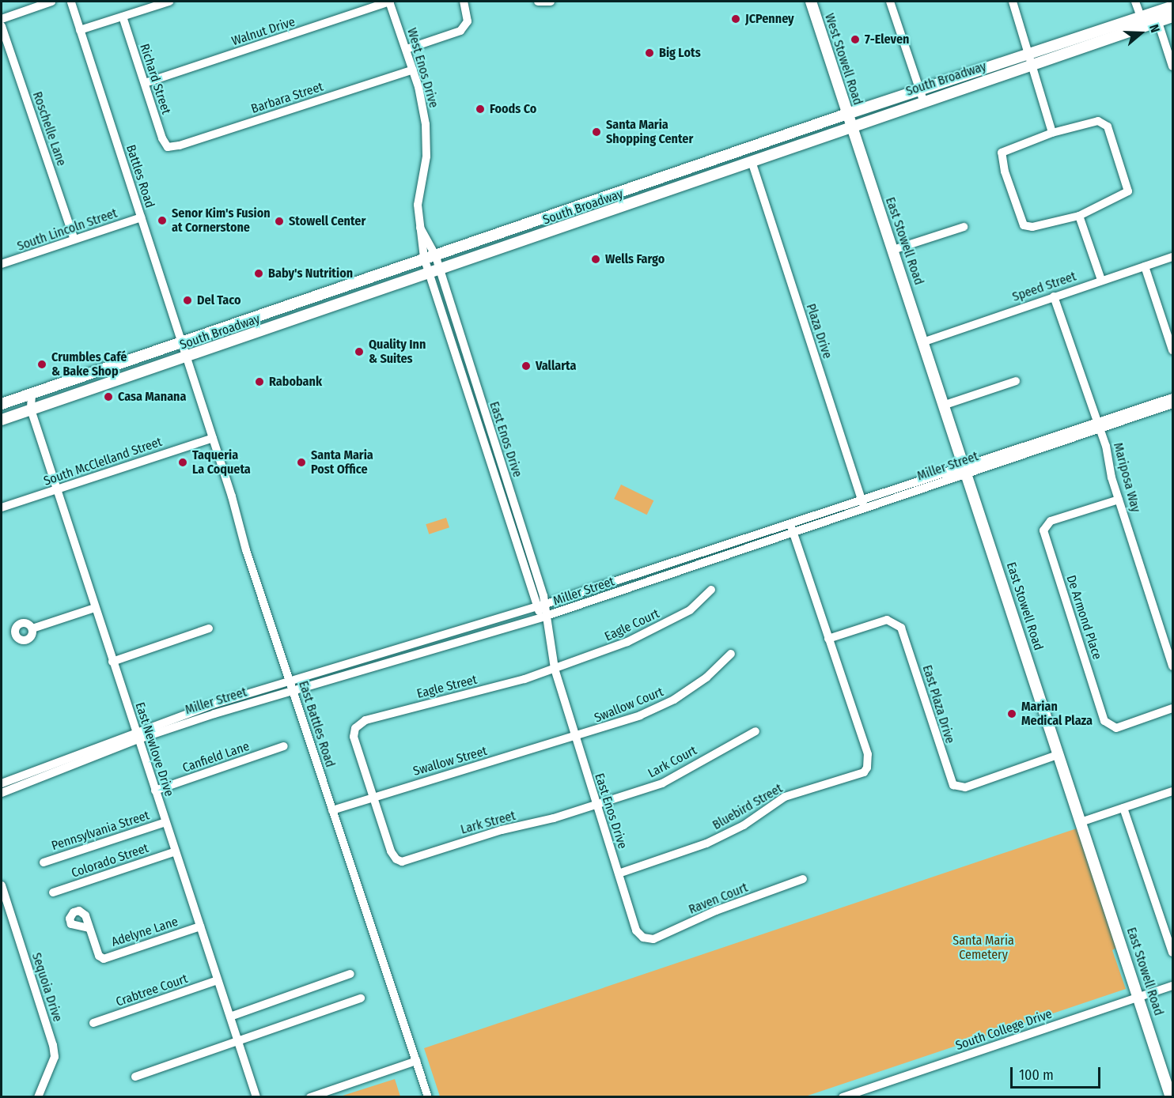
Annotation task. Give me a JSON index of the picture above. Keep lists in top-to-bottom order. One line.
{"streets":{"main road":["West Stowell Road","South Broadway","East Stowell Road"],"street":["Walnut Drive","West Enos Drive","Richard Street","Barbara Street","Roschelle Lane","Battles Road","South Lincoln Street","Speed Street","Plaza Drive","East Enos Drive","South McClelland Street","Miller Street","Mariposa Way","De Armond Place","Eagle Court","Eagle Street","East Plaza Drive","Swallow Court","East Battles Road","East Newlove Drive","Canfield Lane","Swallow Street","Lark Court","Bluebird Street","Lark Street","Pennsylvania Street","Colorado Street","Raven Court","Adelyne Lane","Sequoia Drive","Crabtree Court","South College Drive"]},"crossings":[["Walnut Drive","West Enos Drive"],["Walnut Drive","Richard Street"],["West Stowell Road","South Broadway"],["West Stowell Road","East Stowell Road"],["West Enos Drive","South Broadway"],["West Enos Drive","Barbara Street"],["West Enos Drive","East Enos Drive"],["Richard Street","Barbara Street"],["South Broadway","Battles Road"],["South Broadway","East Stowell Road"],["South Broadway","Plaza Drive"],["South Broadway","East Enos Drive"],["South Broadway","East Battles Road"],["South Broadway","East Newlove Drive"],["Roschelle Lane","South Lincoln Street"],["Battles Road","South Lincoln Street"],["Battles Road","East Battles Road"],["East Stowell Road","Speed Street"],["East Stowell Road","Miller Street"],["East Stowell Road","East Plaza Drive"],["East Stowell Road","South College Drive"],["Speed Street","Mariposa Way"],["Plaza Drive","Miller Street"],["East Enos Drive","Miller Street"],["East Enos Drive","Eagle Court"],["East Enos Drive","Eagle Street"],["East Enos Drive","Swallow Court"],["East Enos Drive","Swallow Street"],["East Enos Drive","Lark Court"],["East Enos Drive","Bluebird Street"],["East Enos Drive","Lark Street"],["East Enos Drive","Raven Court"],["South McClelland Street","East Battles Road"],["South McClelland Street","East Newlove Drive"],["Miller Street","Mariposa Way"],["Miller Street","East Battles Road"],["Miller Street","East Newlove Drive"],["Mariposa Way","De Armond Place"],["Eagle Court","Eagle Street"],["Eagle Street","Swallow Street"],["Eagle Street","Lark Street"],["East Plaza Drive","Bluebird Street"],["Swallow Court","Swallow Street"],["East Battles Road","Swallow Street"],["East Newlove Drive","Canfield Lane"],["East Newlove Drive","Pennsylvania Street"],["East Newlove Drive","Colorado Street"],["East Newlove Drive","Adelyne Lane"],["East Newlove Drive","Crabtree Court"],["Swallow Street","Lark Street"],["Lark Court","Lark Street"]],"parks":["Santa Maria Cemetery"],"places":["JCPenney","7-Eleven","Big Lots","Foods Co","Santa Maria Shopping Center","Senor Kim's Fusion at Cornerstone","Stowell Center","Wells Fargo","Baby's Nutrition","Del Taco","Quality Inn & Suites","Crumbles Café & Bake Shop","Vallarta","Rabobank","Casa Manana","Taqueria La Coqueta","Santa Maria Post Office","Marian Medical Plaza"],"scale_bar":"100 m","north":"right"}
